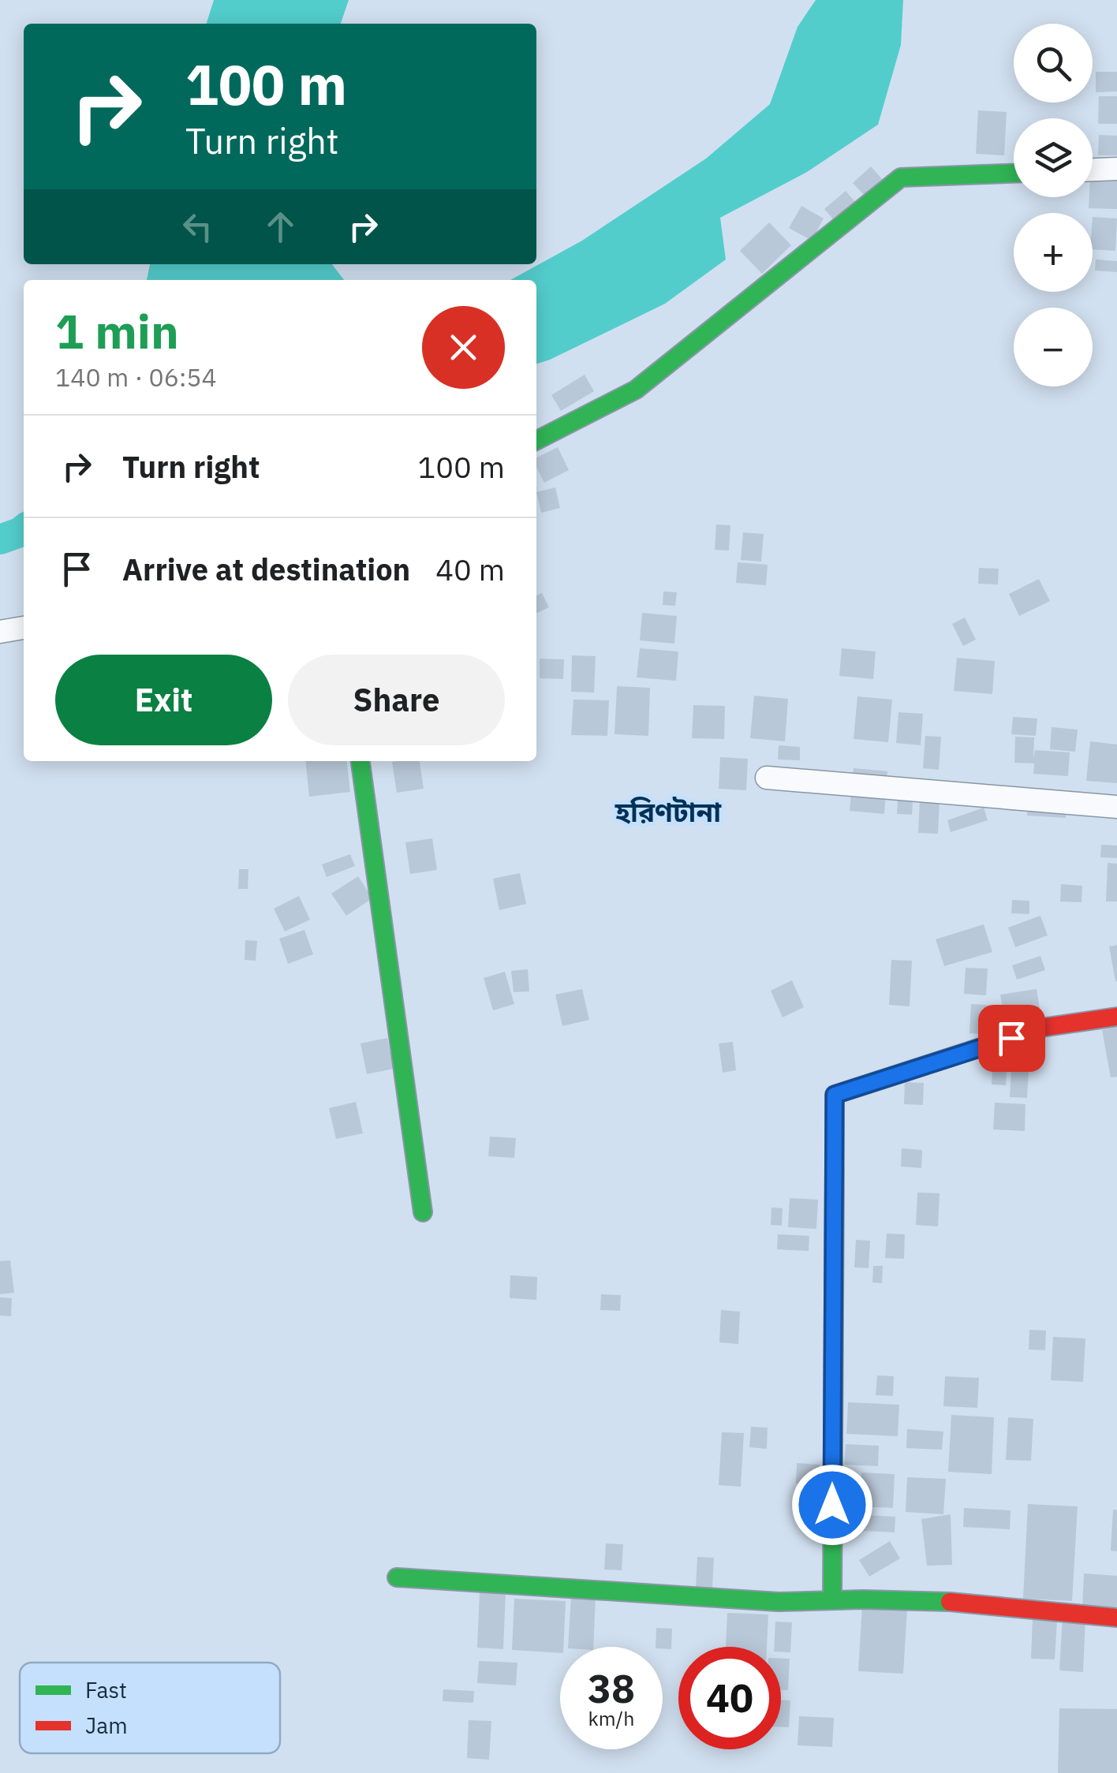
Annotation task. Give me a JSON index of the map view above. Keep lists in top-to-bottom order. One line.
{"districts":["হরিণটানা"],"legend":["Fast","Jam"],"page":{"map_buttons":["+","−"],"turn":["100 m","Turn right"],"heading":["1 min","140 m · 06:54"],"list":[{"name":"Turn right","value":"100 m"},{"name":"Arrive at destination","value":"40 m"}],"buttons":["Exit","Share"],"speed":"38 km/h","limit":"40"}}
